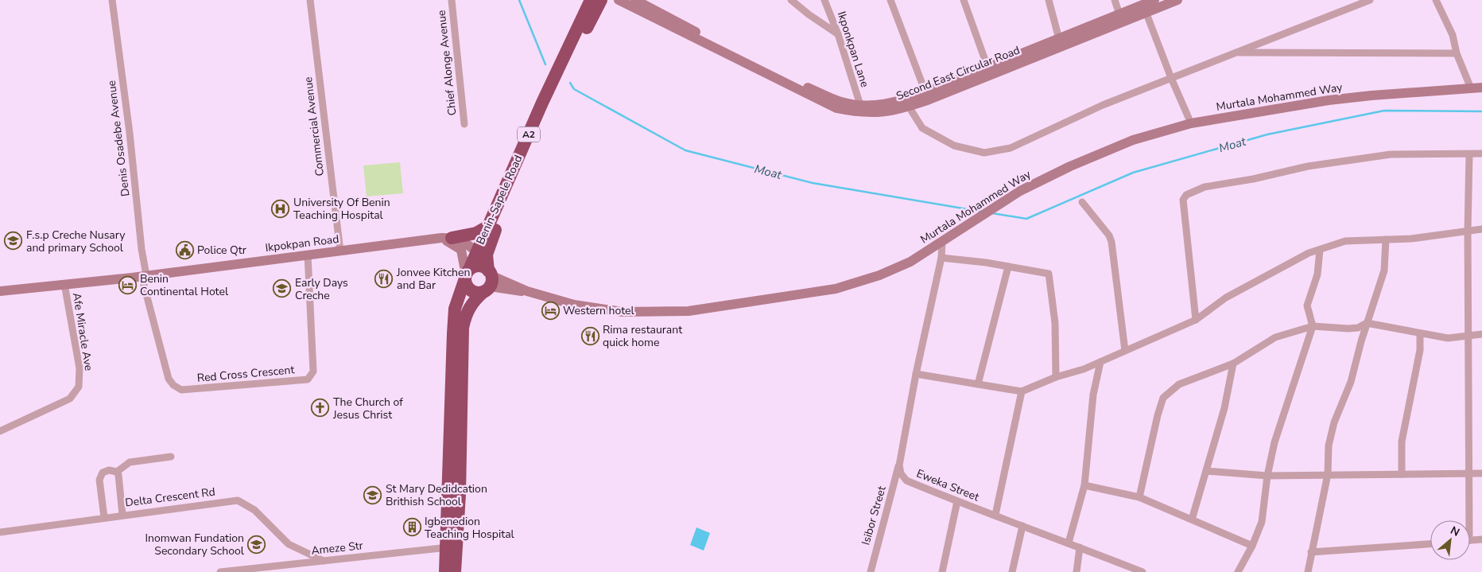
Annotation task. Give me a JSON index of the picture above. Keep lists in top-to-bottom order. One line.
{"streets":{"highway":["A2","Benin-Sapele Road"],"street":["Ikponkpan Lane","Chief Alonge Avenue","Second East Circular Road","Murtala Mohammed Way","Commercial Avenue","Denis Osadebe Avenue","Ikpokpan Road","Afe Miracle Ave","Red Cross Crescent","Eweka Street","Delta Crescent Rd","Isibor Street","Ameze Str"]},"crossings":[["Ikponkpan Lane","Second East Circular Road"],["Murtala Mohammed Way","A2"],["Murtala Mohammed Way","Benin-Sapele Road"],["Commercial Avenue","Ikpokpan Road"],["A2","Benin-Sapele Road"],["A2","Ameze Str"],["Denis Osadebe Avenue","Ikpokpan Road"],["Denis Osadebe Avenue","Red Cross Crescent"],["Ikpokpan Road","Afe Miracle Ave"],["Ikpokpan Road","Red Cross Crescent"],["Eweka Street","Isibor Street"],["Delta Crescent Rd","Ameze Str"]],"water":["Moat"],"places":{"hospital":["University Of Benin Teaching Hospital"],"school or university":["F.s.p Creche Nusary and primary School","Early Days Creche","St Mary Dedidcation Brithish School","Inomwan Fundation Secondary School"],"public building":["Police Qtr"],"restaurant":["Jonvee Kitchen and Bar","Rima restaurant quick home"],"hotel":["Benin Continental Hotel","Western hotel"],"church":["The Church of Jesus Christ"],"building":["Igbenedion Teaching Hospital"]},"north":"top right"}
